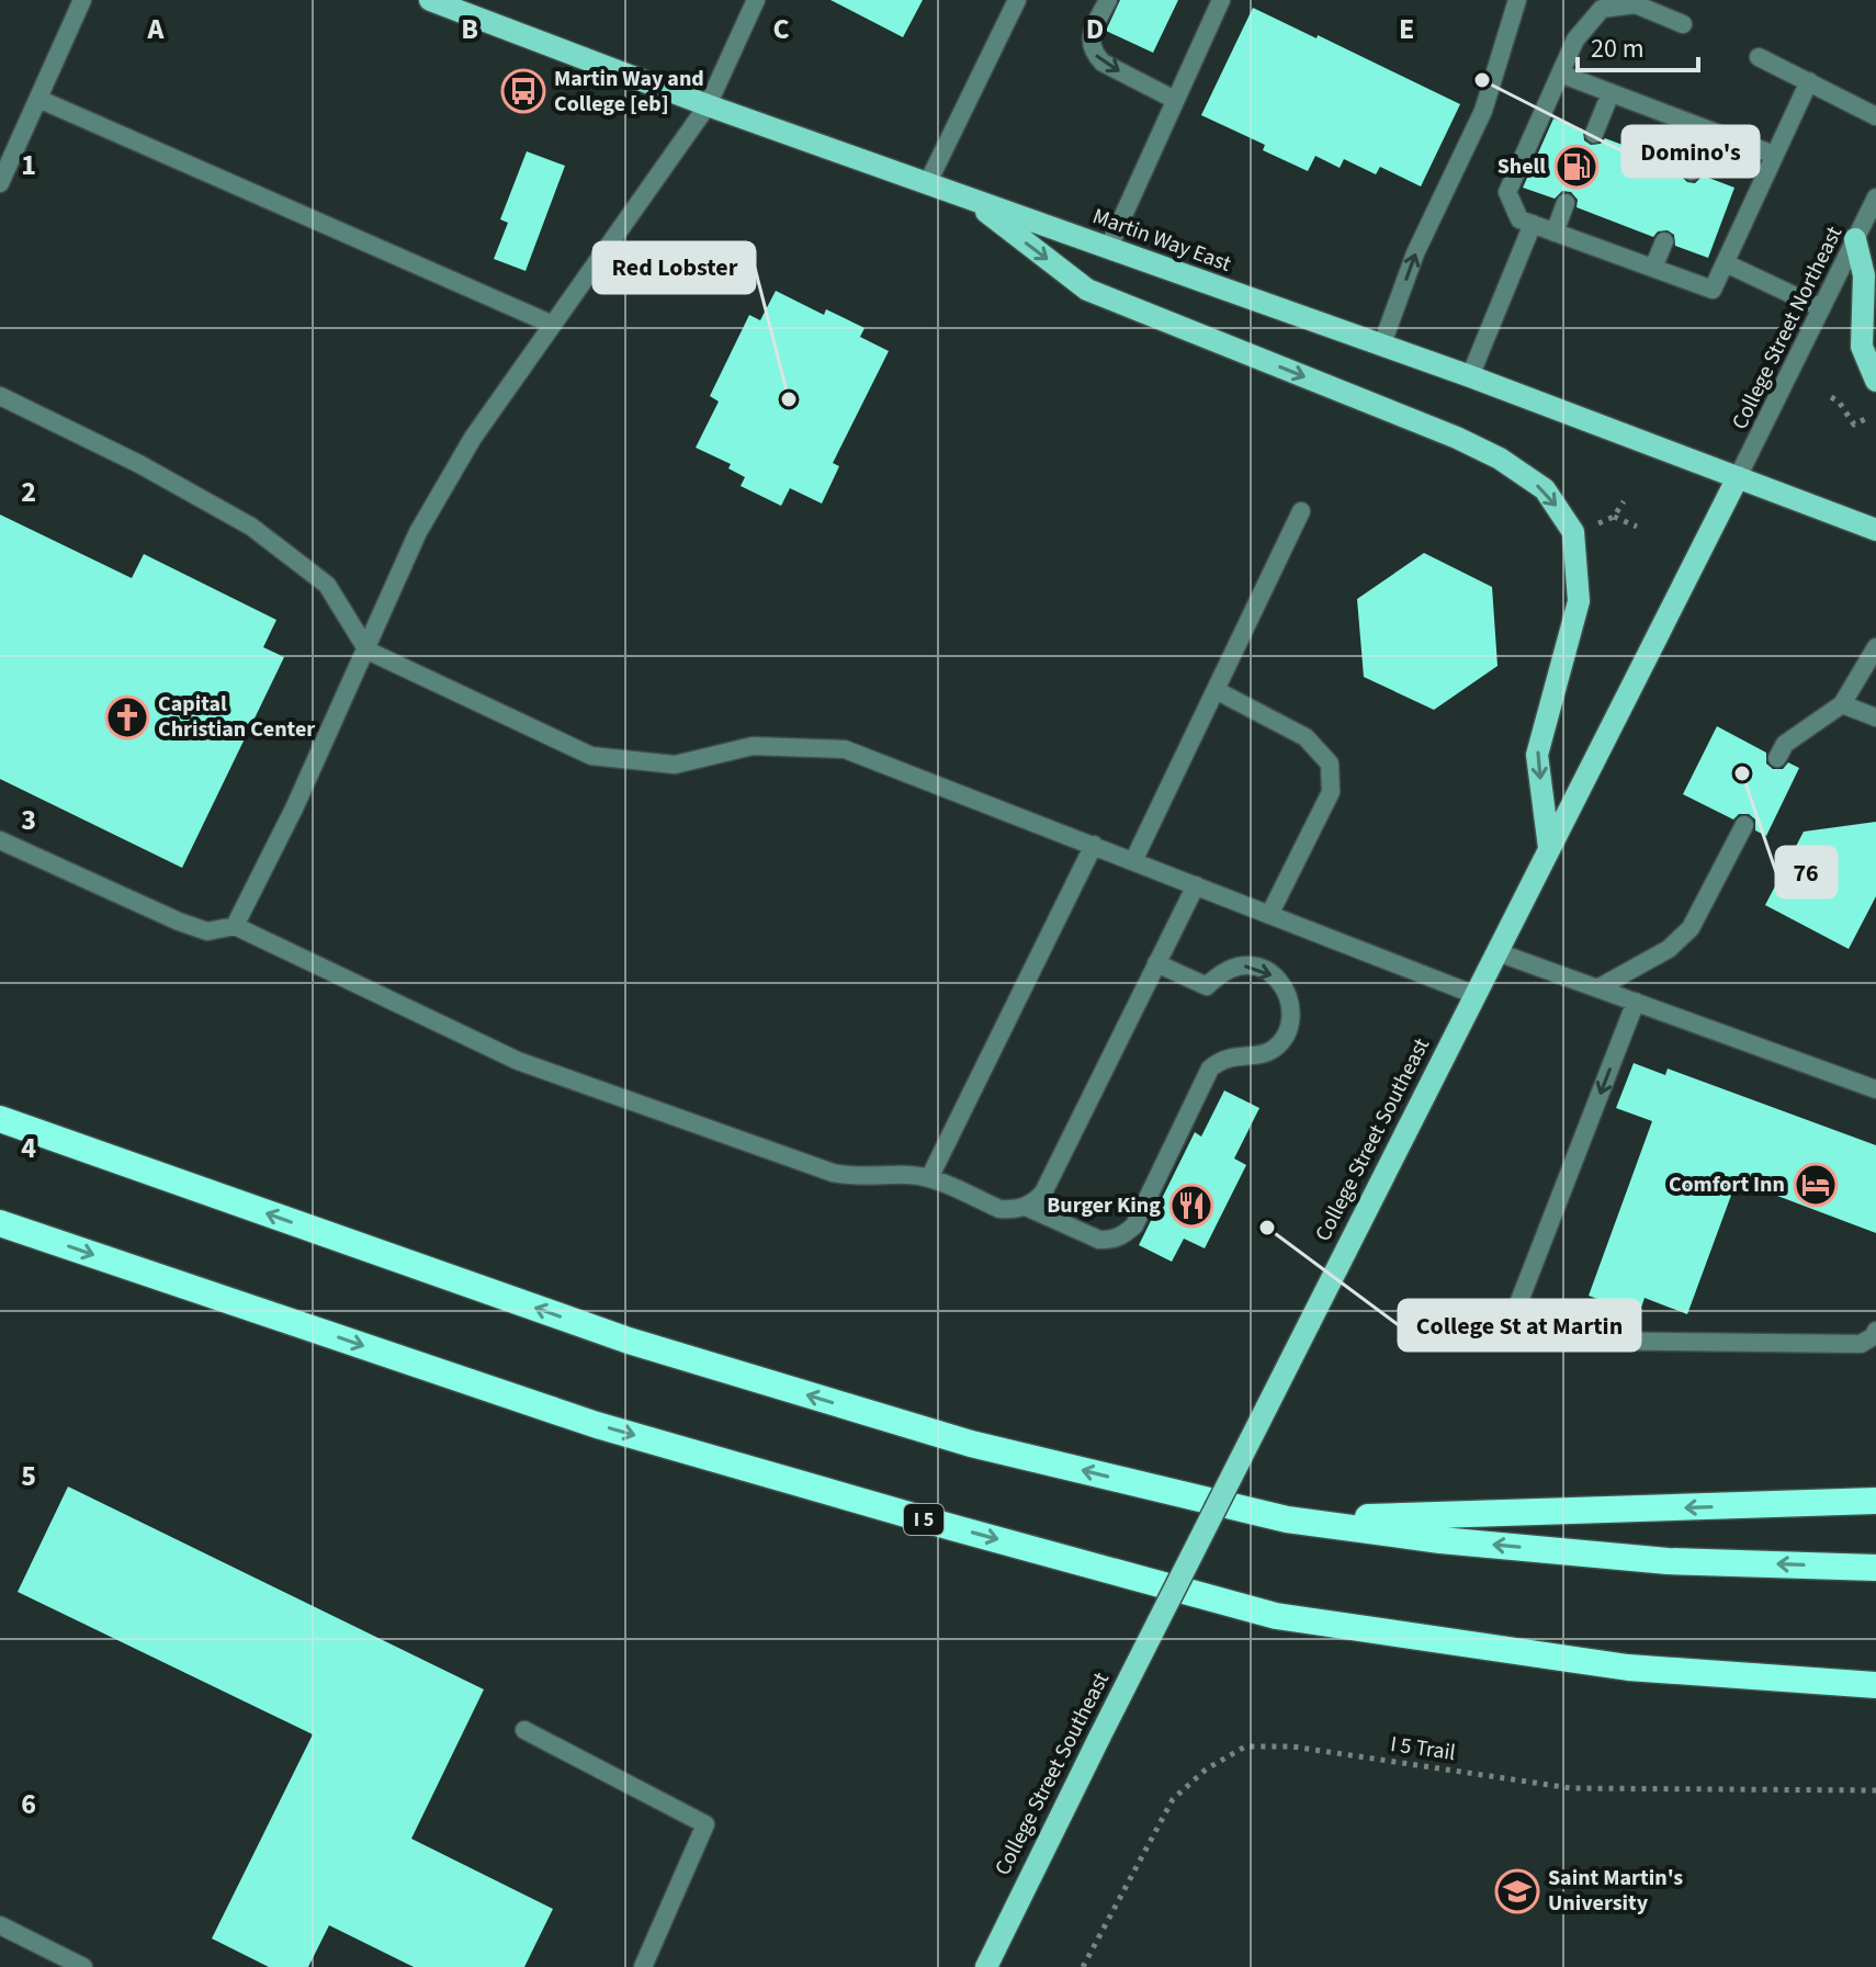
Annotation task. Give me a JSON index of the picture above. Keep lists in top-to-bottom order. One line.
{"streets":{"highway":["I 5"],"main road":["Martin Way East","College Street Southeast"],"street":["College Street Northeast"],"path":["I 5 Trail"]},"crossings":[["Martin Way East","College Street Northeast"],["Martin Way East","College Street Southeast"],["College Street Northeast","College Street Southeast"]],"places":{"other":["Domino's","Red Lobster","76","College St at Martin"],"bus stop":["Martin Way and College [eb]"],"fuel station":["Shell"],"church":["Capital Christian Center"],"hotel":["Comfort Inn"],"restaurant":["Burger King"],"school or university":["Saint Martin's University"]},"scale_bar":"20 m","grid":{"columns":["A","B","C","D","E"],"rows":["1","2","3","4","5","6"]}}
